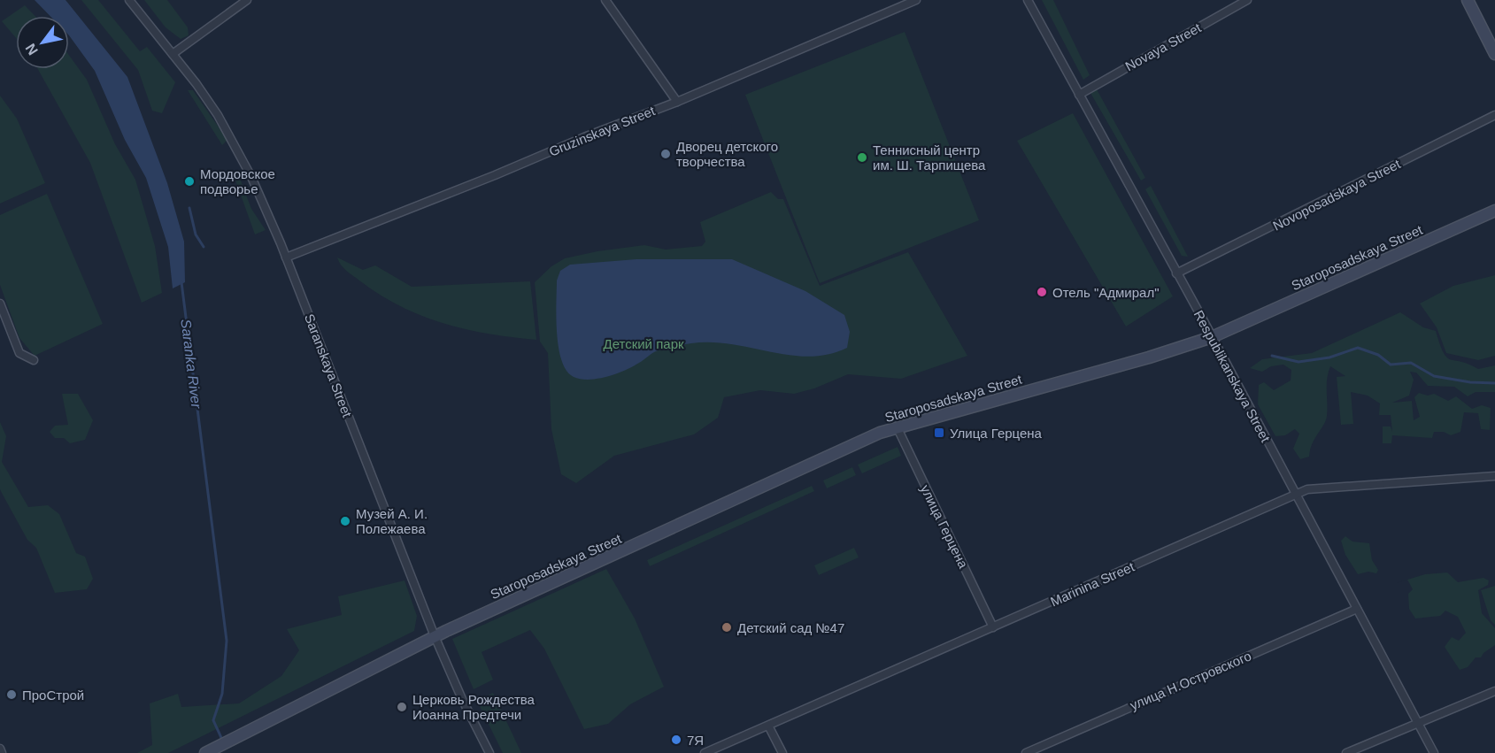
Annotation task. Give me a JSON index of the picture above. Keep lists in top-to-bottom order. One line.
{"streets":{"main road":["Staroposadskaya Street"],"street":["Novaya Street","Gruzinskaya Street","Novoposadskaya Street","Saranskaya Street","Respublikanskaya Street","улица Герцена","Marinina Street","улица Н.Островского"]},"crossings":[["Novaya Street","Respublikanskaya Street"],["Gruzinskaya Street","Saranskaya Street"],["Novoposadskaya Street","Respublikanskaya Street"],["Staroposadskaya Street","Saranskaya Street"],["Staroposadskaya Street","Respublikanskaya Street"],["Staroposadskaya Street","улица Герцена"],["Respublikanskaya Street","Marinina Street"],["Respublikanskaya Street","улица Н.Островского"],["улица Герцена","Marinina Street"]],"water":["Saranka River"],"parks":["Детский парк"],"places":{"other":["Дворец детского творчества","Теннисный центр им. Ш. Тарпищева","Мордовское подворье","Отель \"Адмирал\"","Музей А. И. Полежаева","Детский сад №47","ПроСтрой","Церковь Рождества Иоанна Предтечи","7Я"],"transit":["Улица Герцена"]},"north":"bottom left"}
